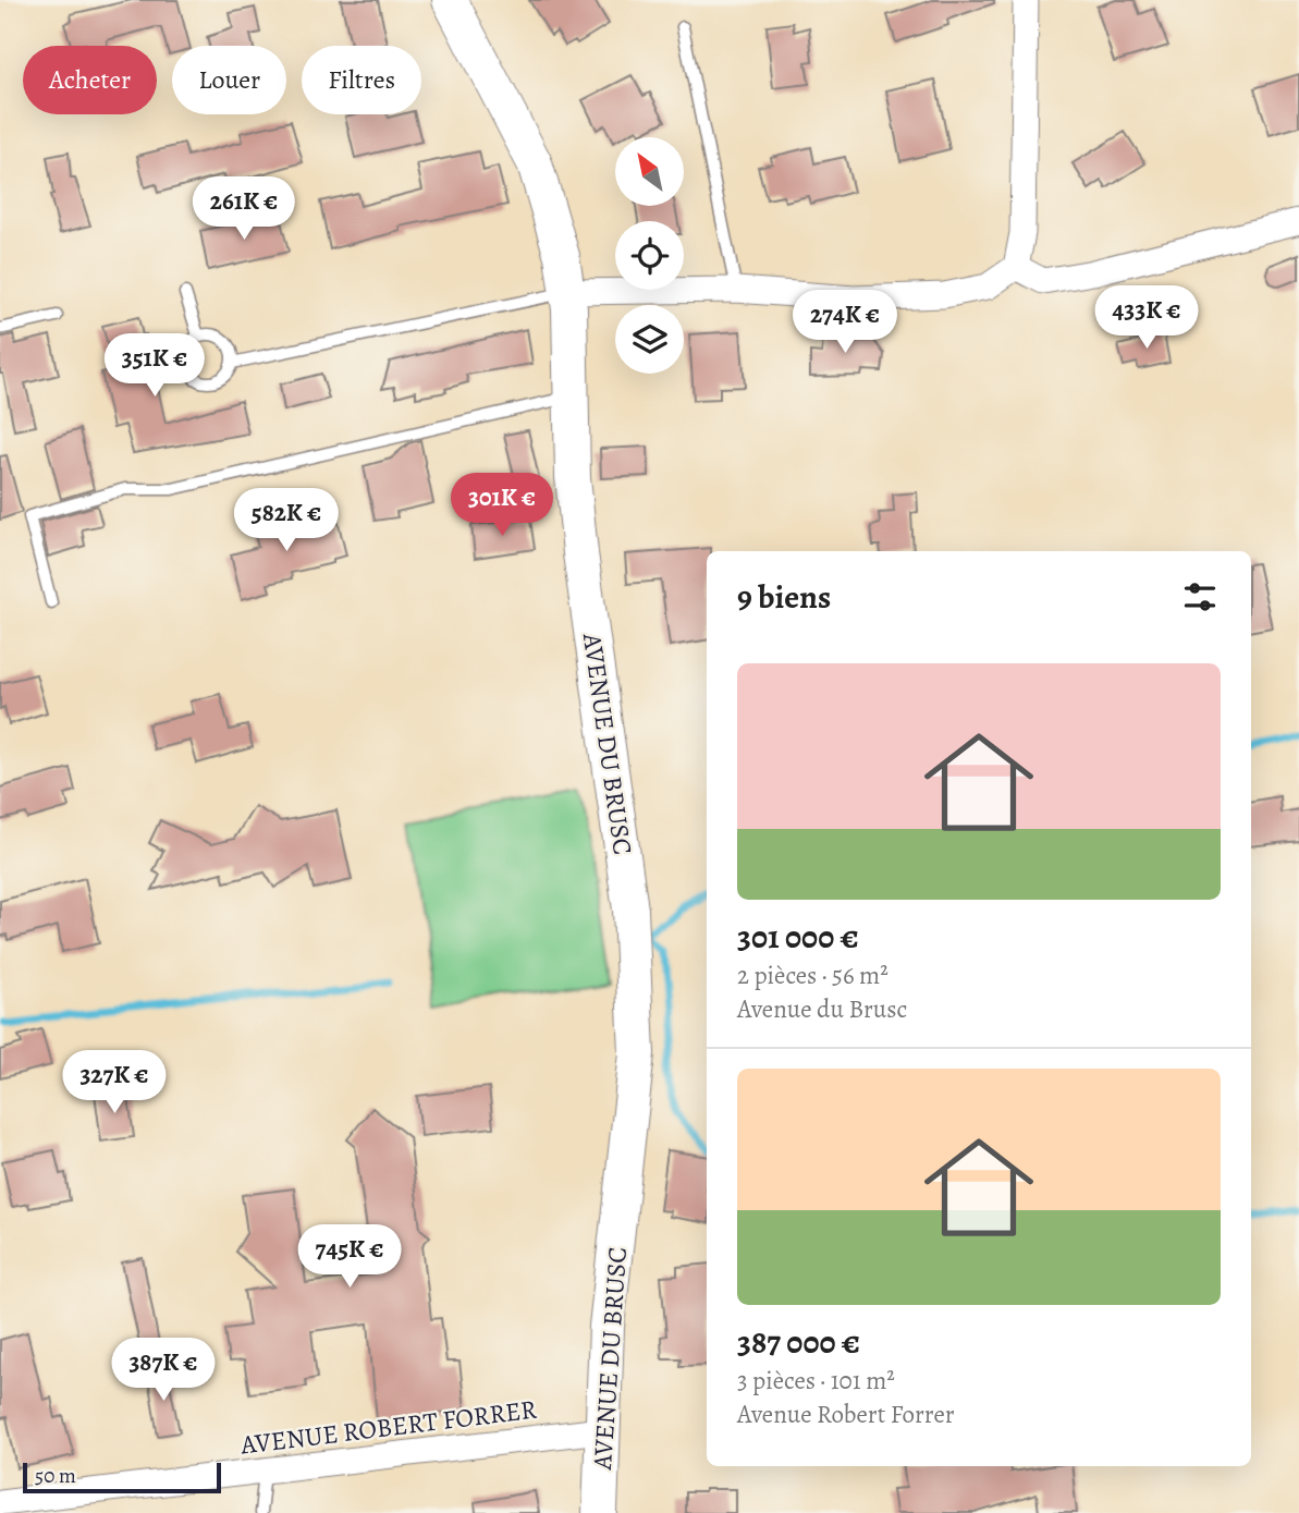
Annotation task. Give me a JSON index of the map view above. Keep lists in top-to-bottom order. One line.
{"streets":{"street":["AVENUE DU BRUSC","AVENUE ROBERT FORRER"]},"crossings":[["AVENUE DU BRUSC","AVENUE ROBERT FORRER"]],"scale_bar":"50 m","north":"top left","page":{"chip":["Acheter","Louer","Filtres"],"price":["261K €","433K €","274K €","351K €","301K €","582K €","327K €","745K €","387K €"],"heading":"9 biens","list":[{"name":"301 000 €","note":"2 pièces · 56 m² · Avenue du Brusc"},{"name":"387 000 €","note":"3 pièces · 101 m² · Avenue Robert Forrer"}],"scale":"50 m"}}
